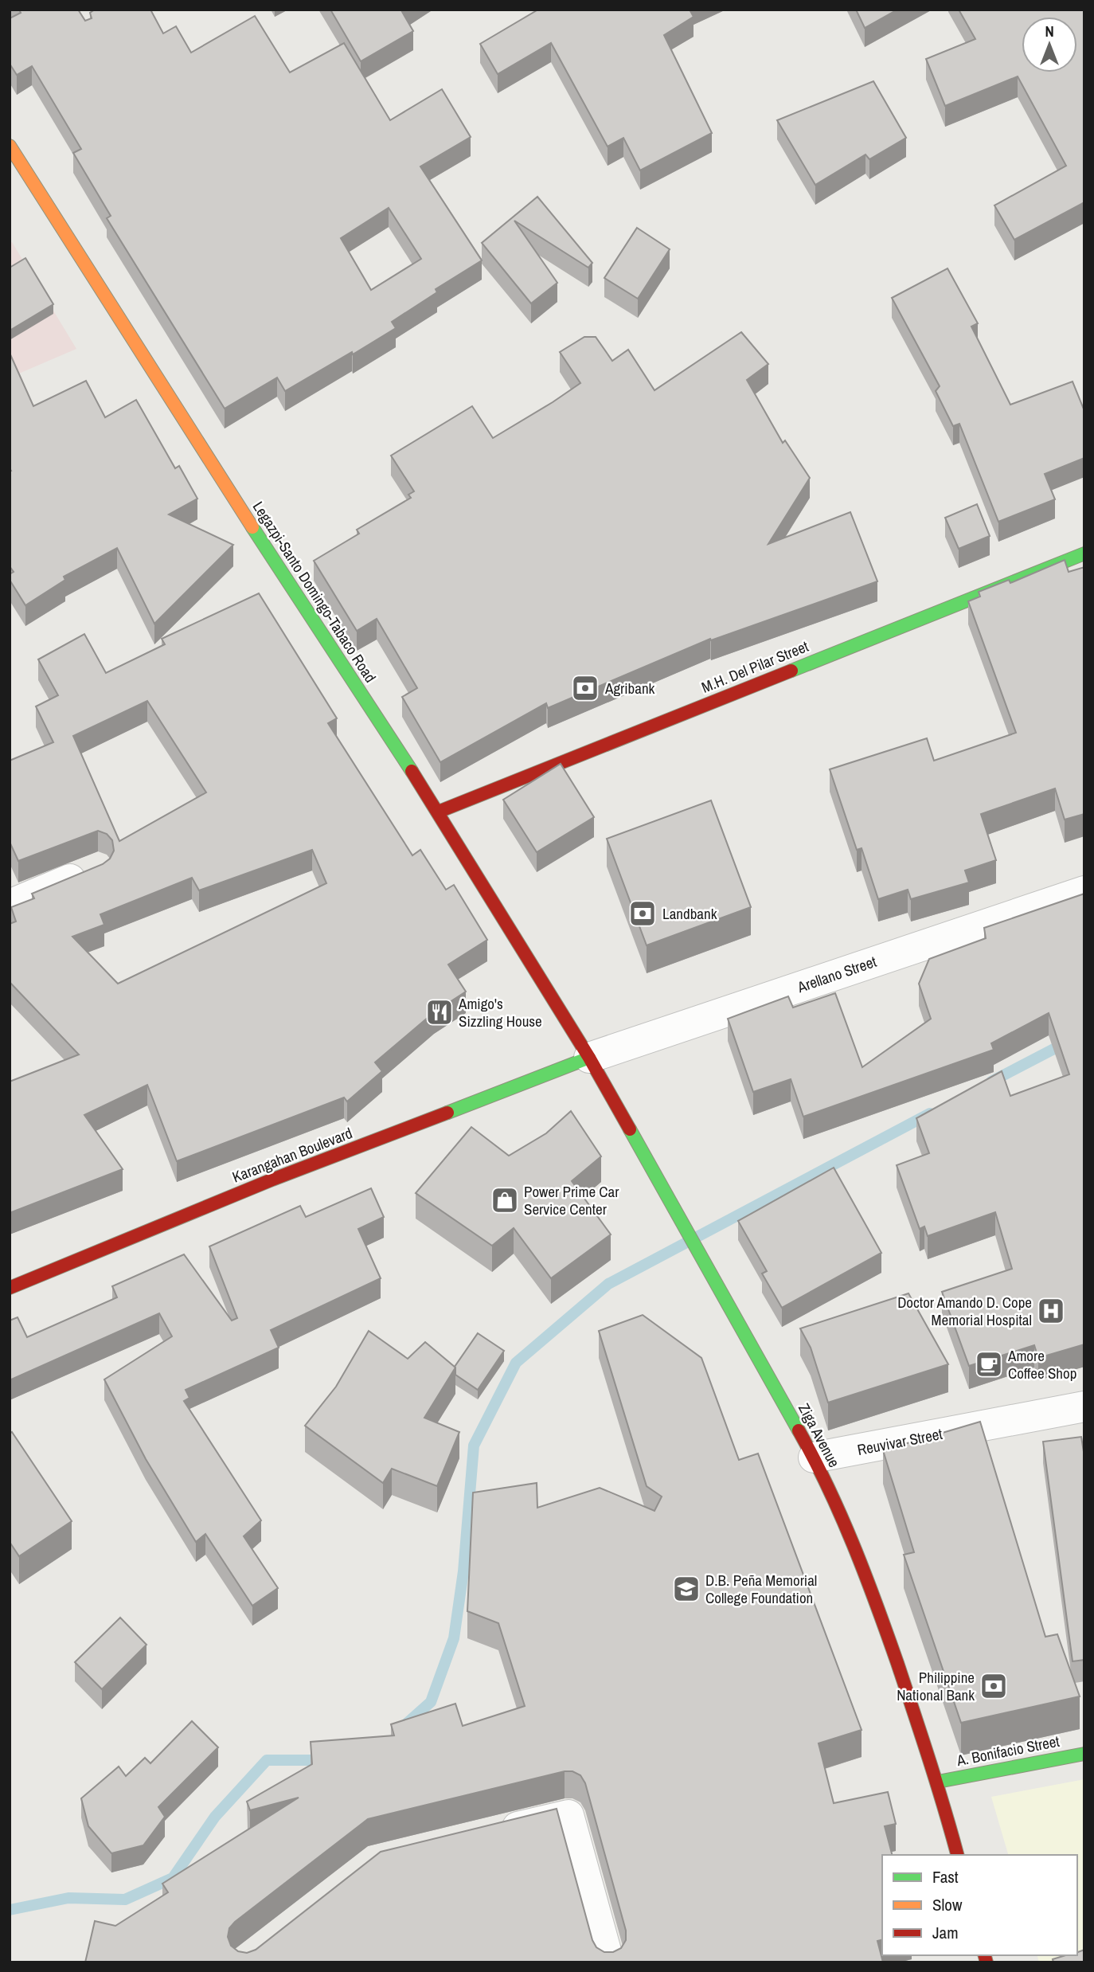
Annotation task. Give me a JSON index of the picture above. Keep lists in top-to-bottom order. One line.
{"streets":{"main road":["Legazpi-Santo Domingo-Tabaco Road","M.H. Del Pilar Street","Karangahan Boulevard","Ziga Avenue","A. Bonifacio Street"],"street":["Arellano Street","Reuvivar Street"]},"crossings":[["Legazpi-Santo Domingo-Tabaco Road","M.H. Del Pilar Street"],["Legazpi-Santo Domingo-Tabaco Road","Arellano Street"],["Legazpi-Santo Domingo-Tabaco Road","Karangahan Boulevard"],["Legazpi-Santo Domingo-Tabaco Road","Ziga Avenue"],["Arellano Street","Karangahan Boulevard"],["Arellano Street","Ziga Avenue"],["Karangahan Boulevard","Ziga Avenue"],["Ziga Avenue","Reuvivar Street"],["Ziga Avenue","A. Bonifacio Street"]],"places":{"bank":["Agribank","Landbank","Philippine National Bank"],"restaurant":["Amigo's Sizzling House"],"shop":["Power Prime Car Service Center"],"hospital":["Doctor Amando D. Cope Memorial Hospital"],"cafe":["Amore Coffee Shop"],"school or university":["D.B. Peña Memorial College Foundation"]},"legend":["Fast","Slow","Jam"],"north":"top"}
